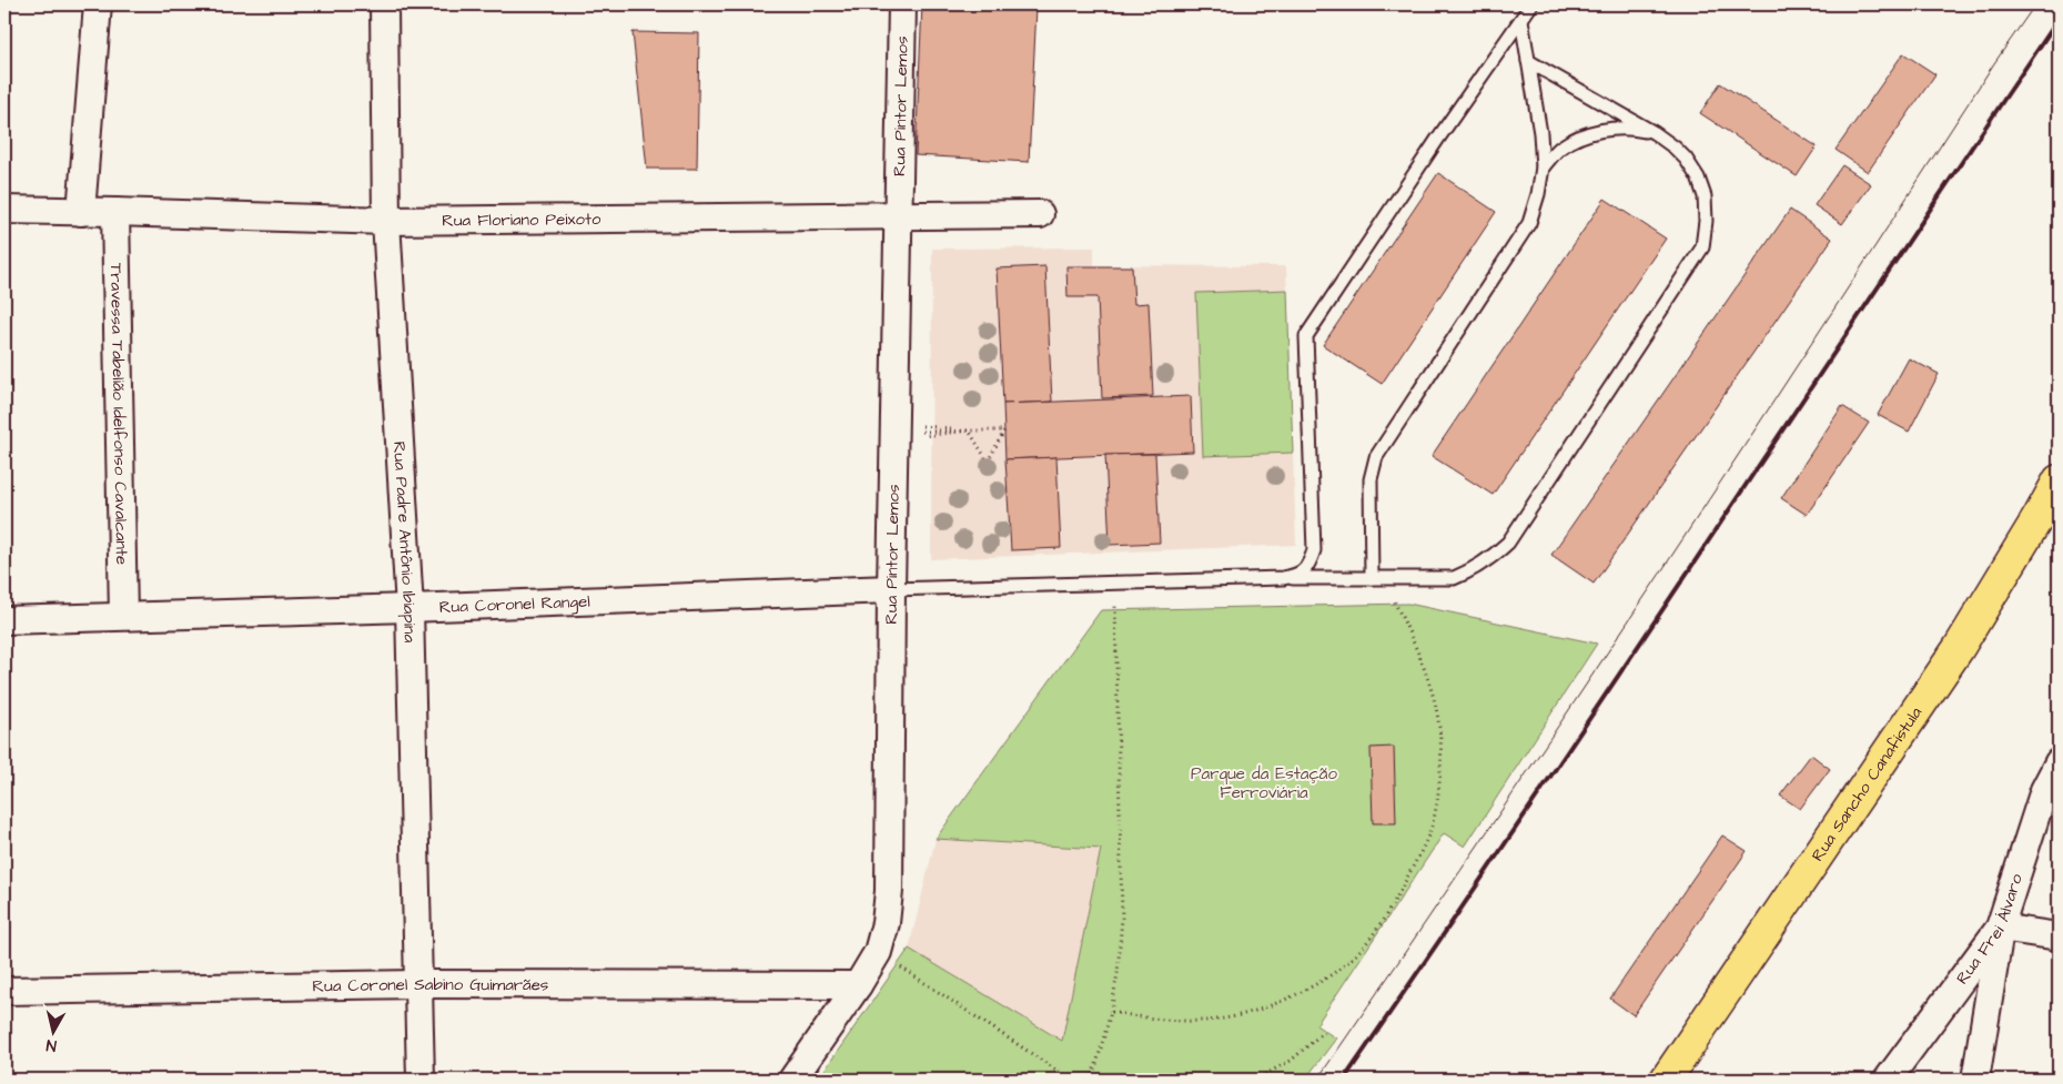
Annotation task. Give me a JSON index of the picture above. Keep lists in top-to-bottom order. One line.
{"streets":{"main road":["Rua Sancho Canafístula"],"street":["Rua Pintor Lemos","Rua Floriano Peixoto","Travessa Tabelião Idelfonso Cavalcante","Rua Padre Antônio Ibiapina","Rua Coronel Rangel","Rua Frei Álvaro","Rua Coronel Sabino Guimarães"]},"crossings":[["Rua Pintor Lemos","Rua Floriano Peixoto"],["Rua Pintor Lemos","Rua Coronel Rangel"],["Rua Pintor Lemos","Rua Coronel Sabino Guimarães"],["Rua Floriano Peixoto","Travessa Tabelião Idelfonso Cavalcante"],["Rua Floriano Peixoto","Rua Padre Antônio Ibiapina"],["Travessa Tabelião Idelfonso Cavalcante","Rua Coronel Rangel"],["Rua Padre Antônio Ibiapina","Rua Coronel Rangel"],["Rua Padre Antônio Ibiapina","Rua Coronel Sabino Guimarães"]],"parks":["Parque da Estação Ferroviária"],"north":"bottom"}
